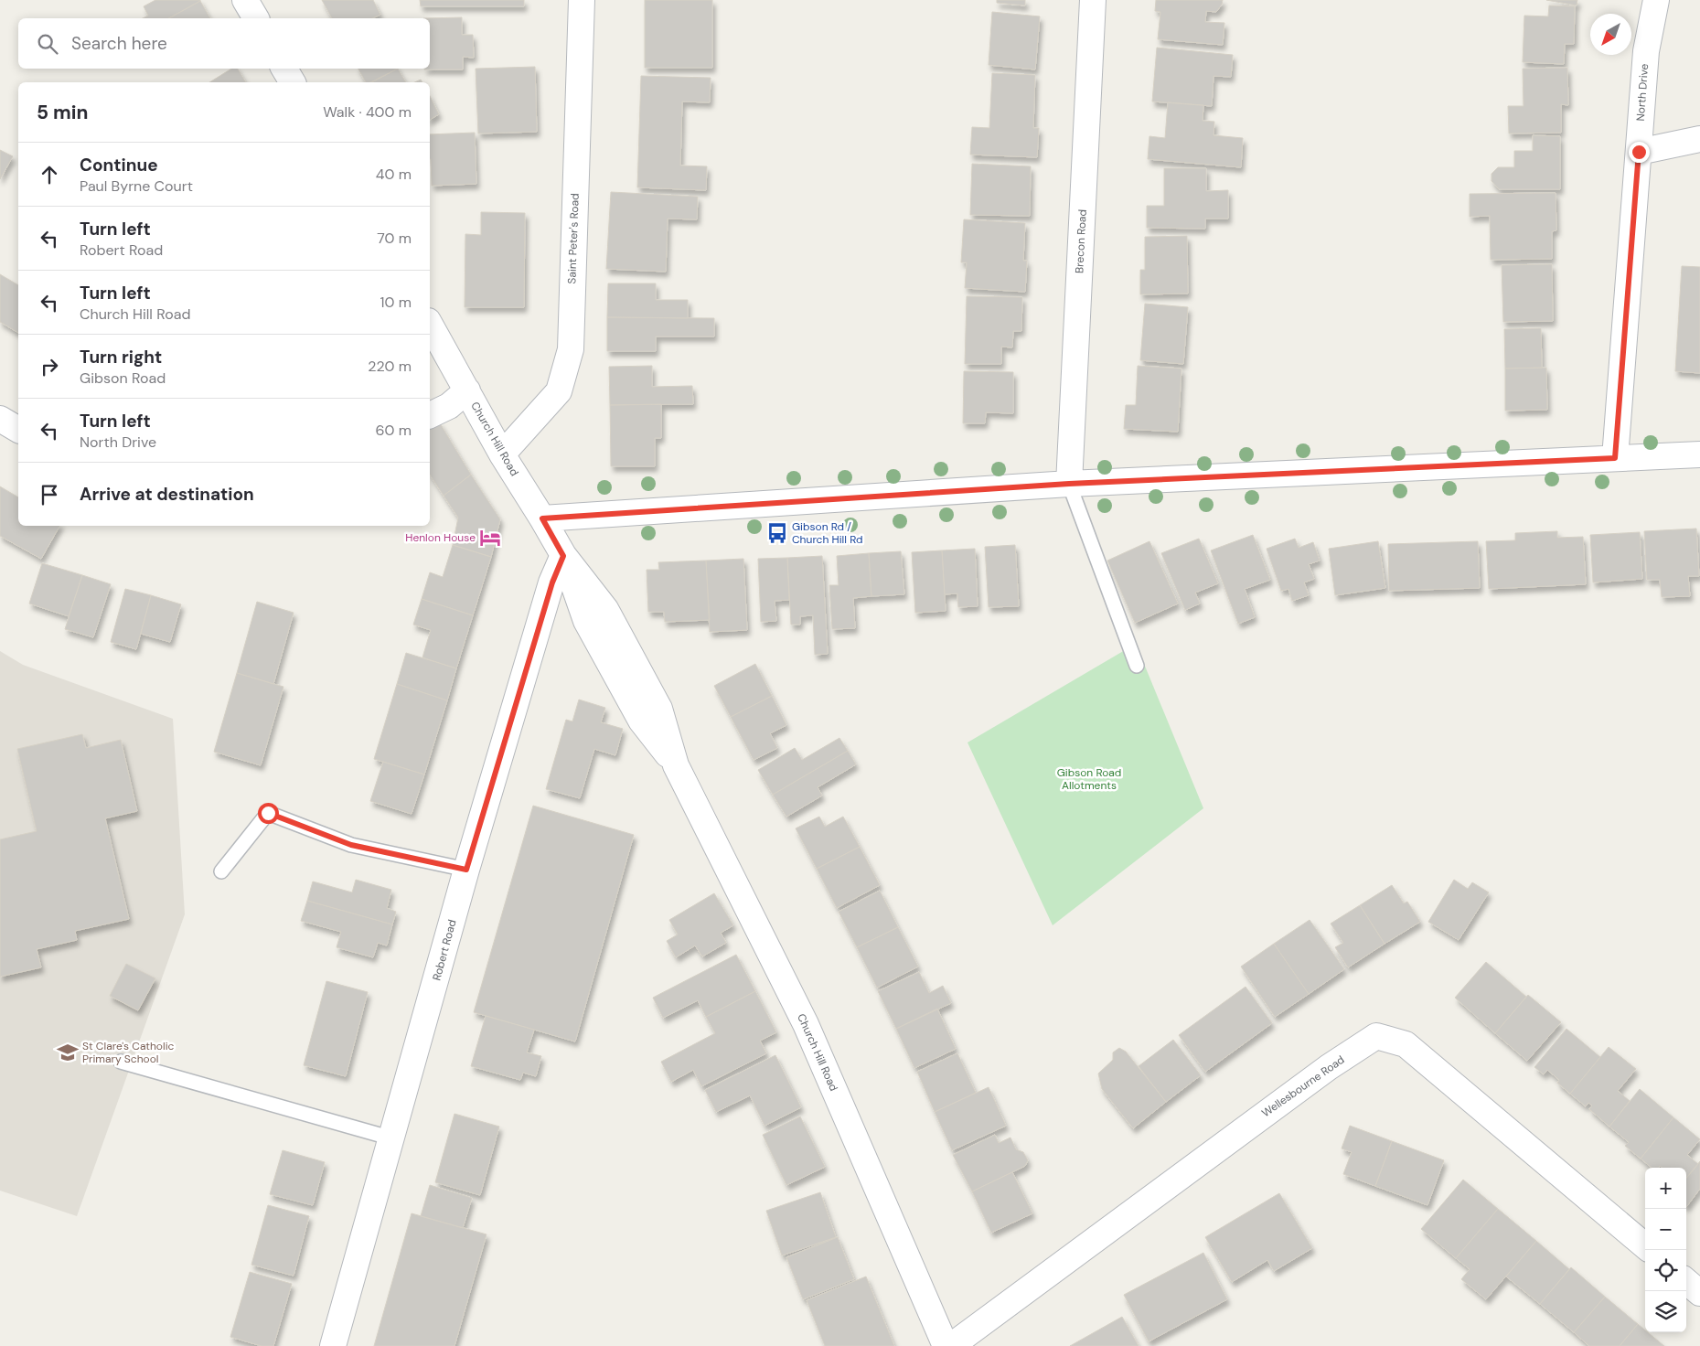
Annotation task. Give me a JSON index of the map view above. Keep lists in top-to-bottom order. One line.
{"streets":{"street":["North Drive","Saint Peter's Road","Brecon Road","Church Hill Road","Robert Road","Wellesbourne Road"]},"crossings":[["Saint Peter's Road","Church Hill Road"],["Church Hill Road","Robert Road"]],"parks":["Gibson Road Allotments"],"places":{"bus stop":["Gibson Rd / Church Hill Rd"],"hotel":["Henlon House"],"school or university":["St Clare's Catholic Primary School"]},"north":"bottom left","page":{"search":"Search here","heading":["5 min","Walk · 400 m"],"list":[["Continue","Paul Byrne Court","40 m"],["Turn left","Robert Road","70 m"],["Turn left","Church Hill Road","10 m"],["Turn right","Gibson Road","220 m"],["Turn left","North Drive","60 m"],"Arrive at destination"],"map_buttons":["+","−"]}}
